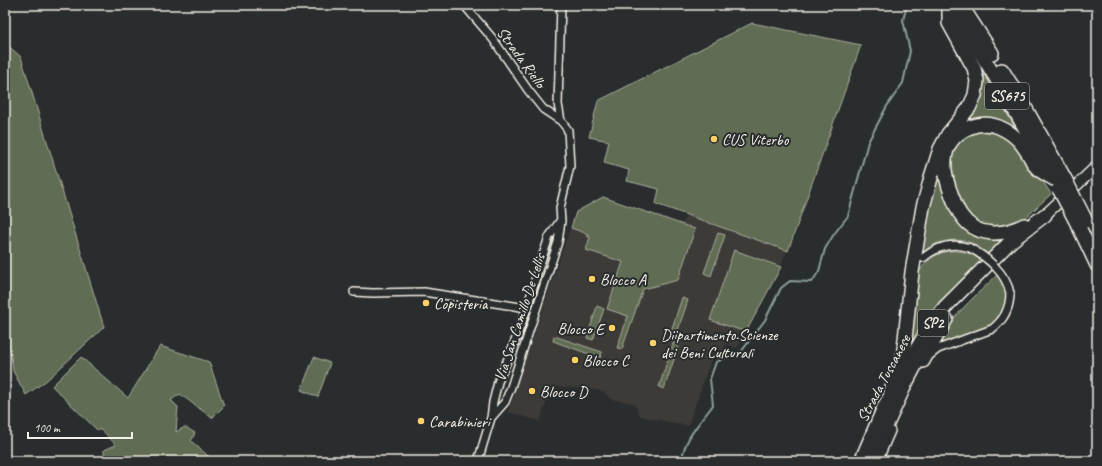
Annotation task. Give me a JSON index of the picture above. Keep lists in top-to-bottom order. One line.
{"streets":{"highway":["SS675","SP2","Strada Tuscanese"],"street":["Strada Riello","Via San Camillo De Lellis"]},"crossings":[["Strada Riello","Via San Camillo De Lellis"]],"places":["CUS Viterbo","Blocco A","Copisteria","Blocco E","Diipartimento.Scienze dei Beni Culturali","Blocco C","Blocco D","Carabinieri"],"scale_bar":"100 m"}
